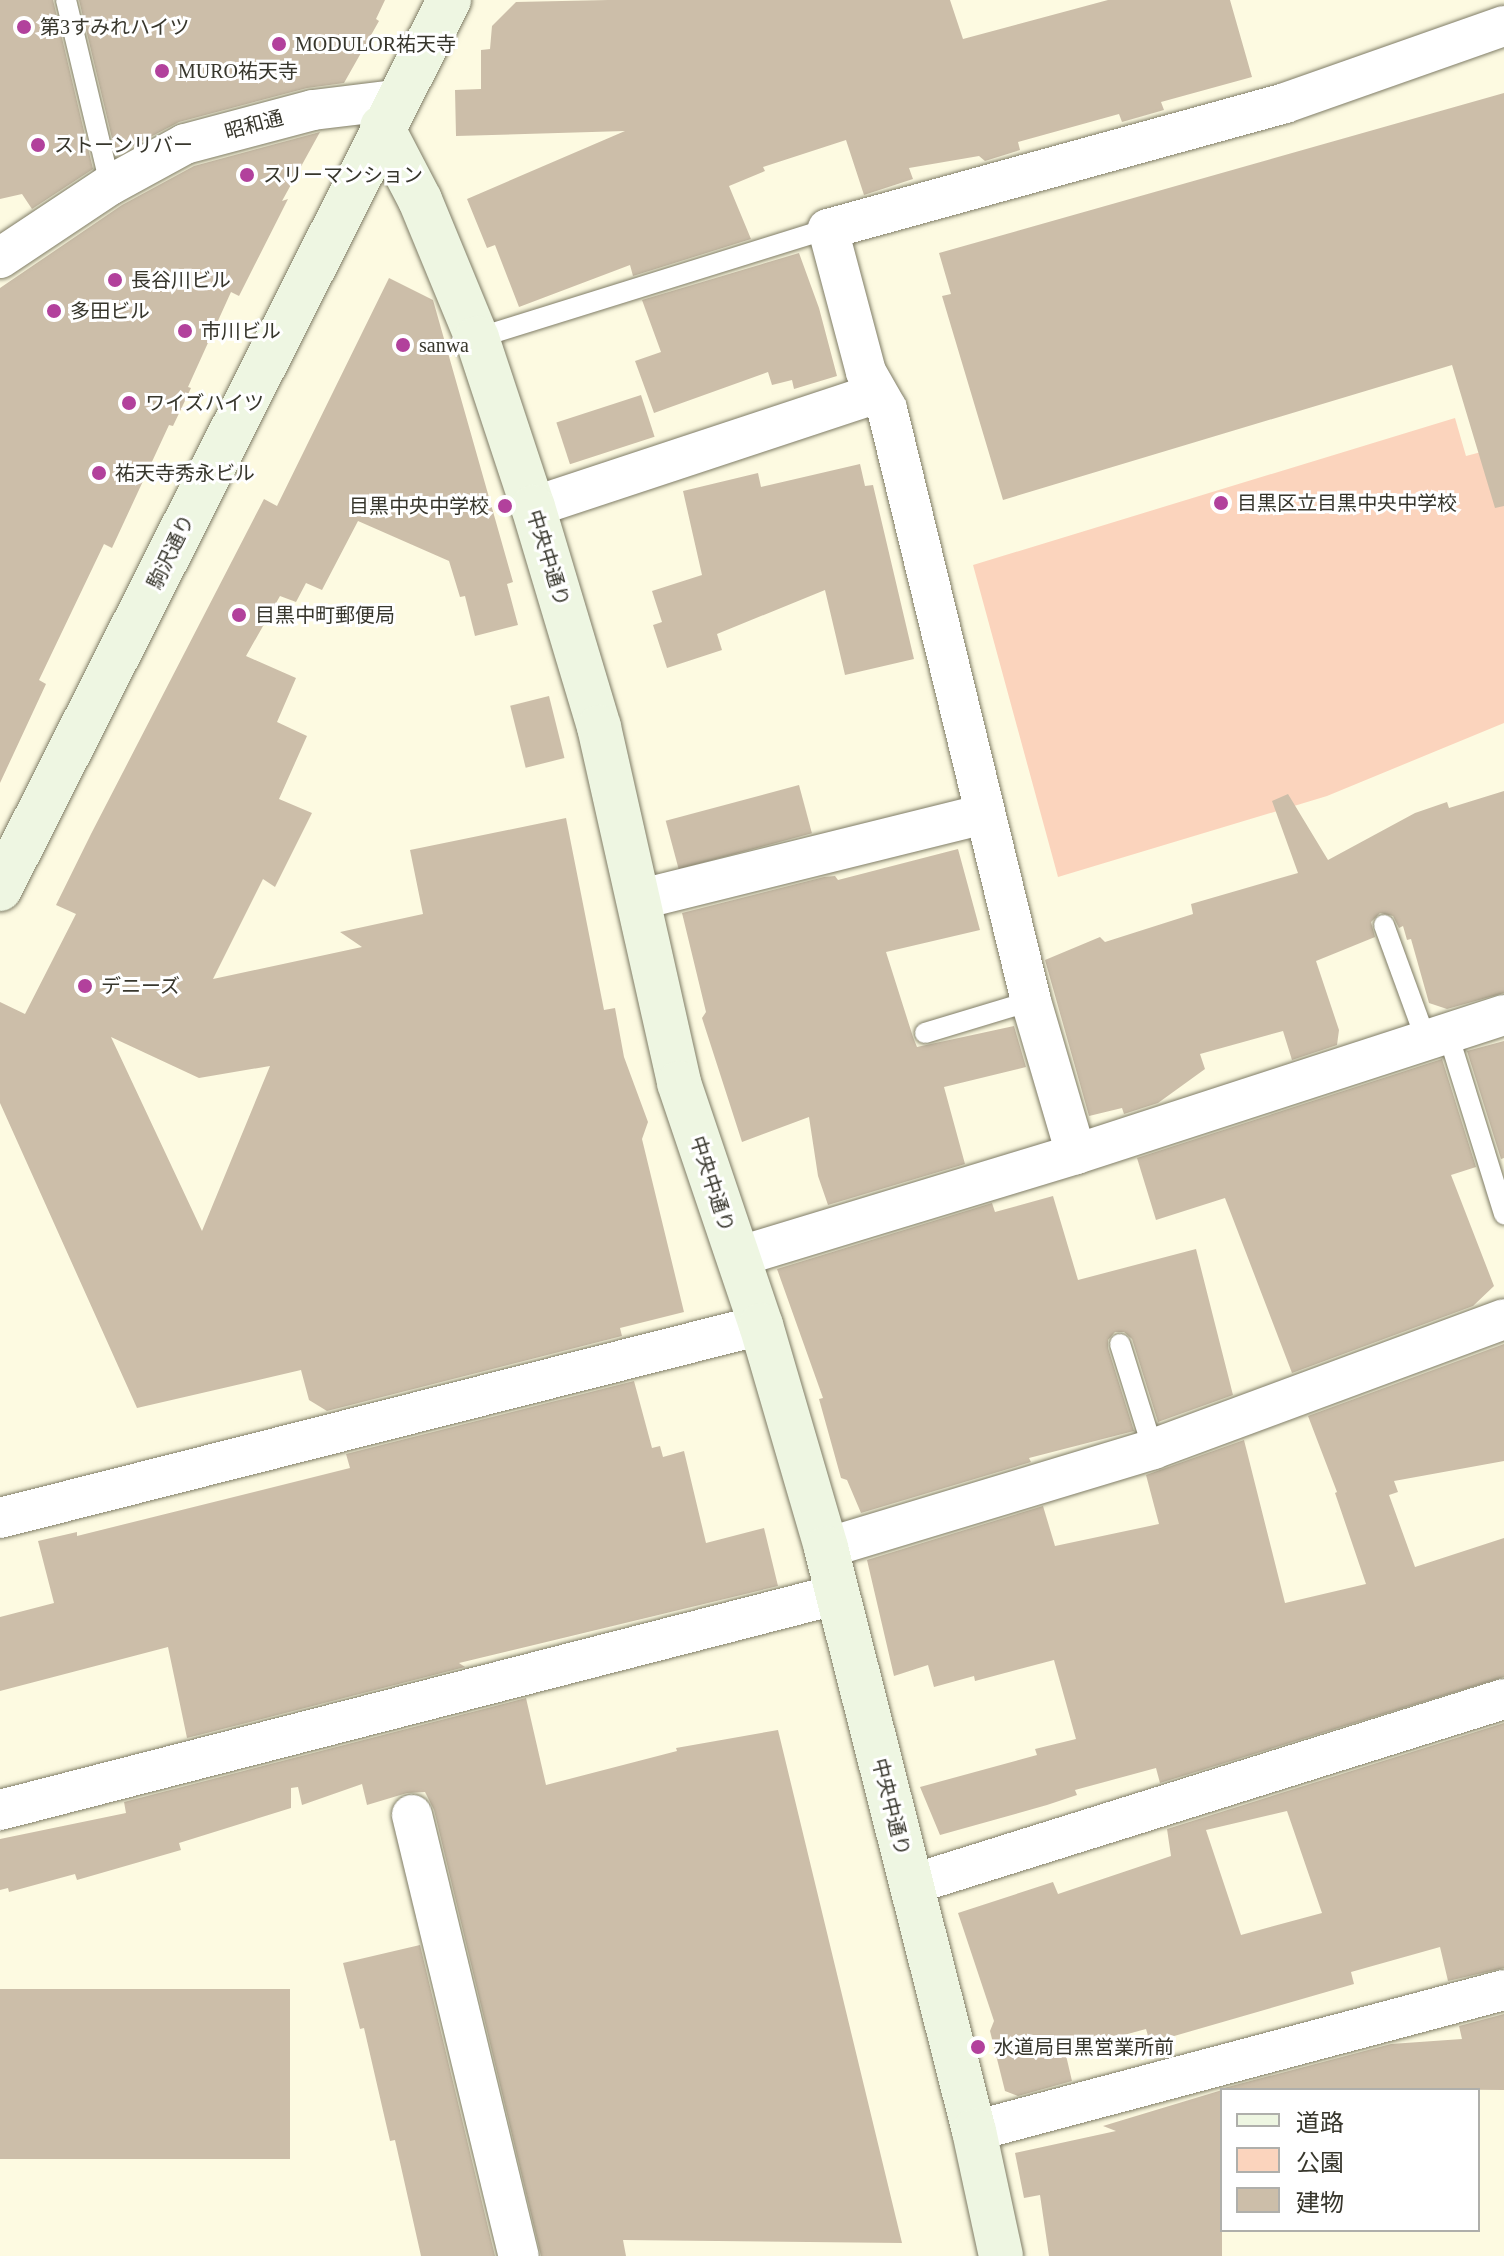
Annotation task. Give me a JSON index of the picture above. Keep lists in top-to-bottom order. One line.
{"streets":{"street":["昭和通","駒沢通り","中央中通り"]},"crossings":[["昭和通","駒沢通り"],["昭和通","中央中通り"],["駒沢通り","中央中通り"]],"places":["第3すみれハイツ","MODULOR祐天寺","MURO祐天寺","ストーンリバー","スリーマンション","長谷川ビル","多田ビル","市川ビル","sanwa","ワイズハイツ","祐天寺秀永ビル","目黒区立目黒中央中学校","目黒中央中学校","目黒中町郵便局","デニーズ","水道局目黒営業所前"],"legend":["道路","公園","建物"]}
